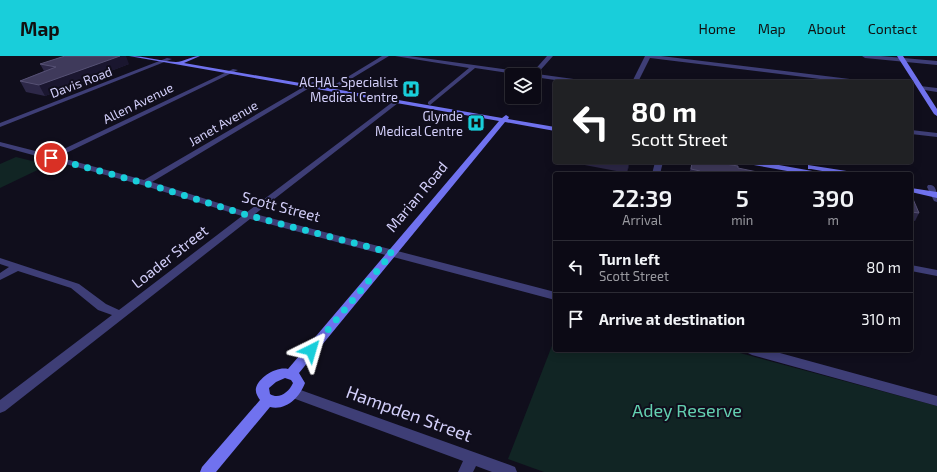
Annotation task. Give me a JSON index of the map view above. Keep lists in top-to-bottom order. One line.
{"streets":{"main road":["Marian Road"],"street":["Davis Road","Allen Avenue","Janet Avenue","Scott Street","Loader Street","Hampden Street"]},"crossings":[["Allen Avenue","Scott Street"],["Janet Avenue","Scott Street"],["Marian Road","Scott Street"],["Marian Road","Hampden Street"],["Scott Street","Loader Street"]],"parks":["Adey Reserve"],"places":{"hospital":["ACHAL Specialist Medical Centre","Glynde Medical Centre"]},"page":{"header":"Map","nav":["Home","Map","About","Contact"],"turn":["80 m","Scott Street"],"eta":["22:39","Arrival","5","min","390","m"],"list":[{"name":"Turn left","note":"Scott Street","value":"80 m"},{"name":"Arrive at destination","value":"310 m"}]}}
